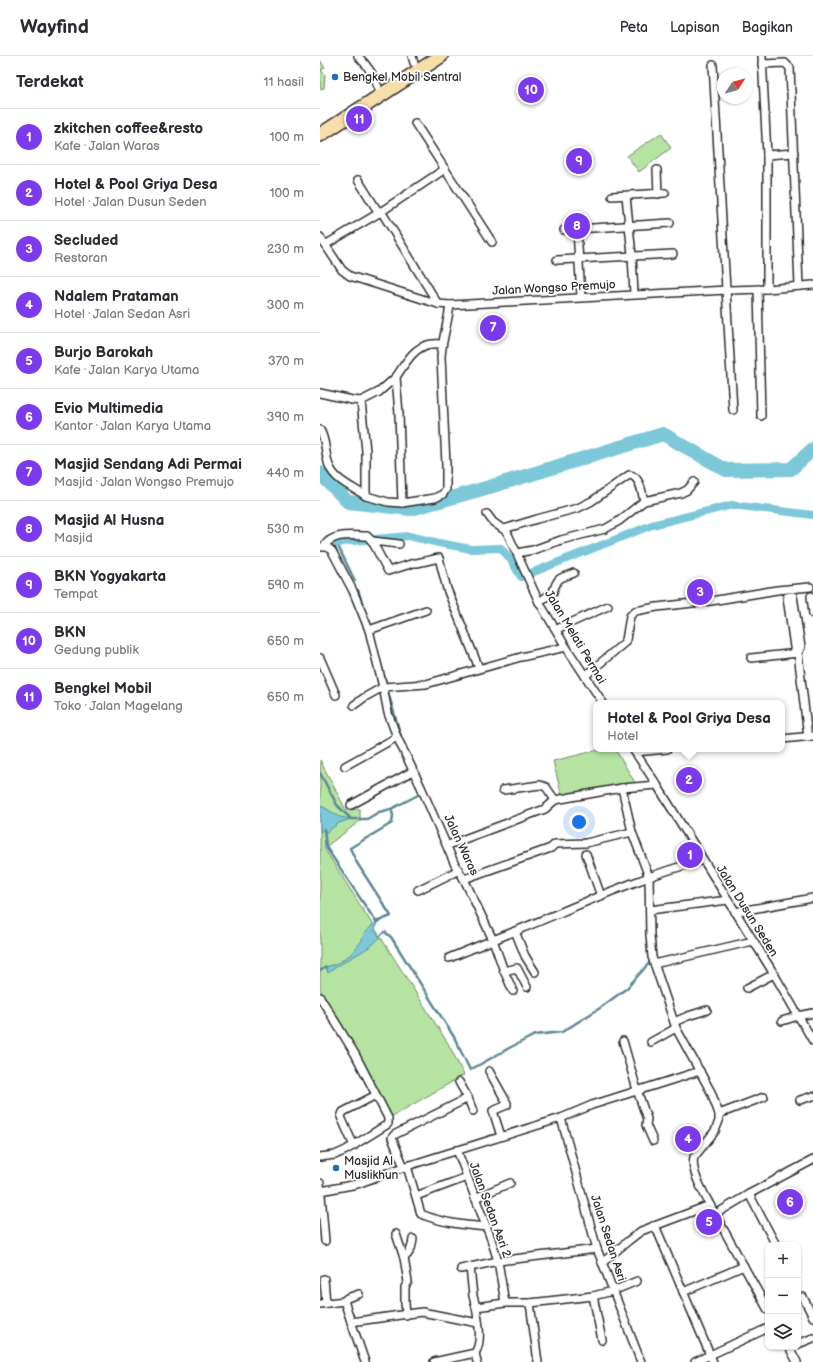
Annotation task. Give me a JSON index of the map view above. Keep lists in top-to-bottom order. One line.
{"streets":{"street":["Jalan Wongso Premujo","Jalan Melati Permai","Jalan Waras","Jalan Dusun Seden","Jalan Sedan Asri 2","Jalan Sedan Asri"]},"places":["Bengkel Mobil Sentral","Masjid Al Muslikhun"],"north":"top right","page":{"header":"Wayfind","nav":["Peta","Lapisan","Bagikan"],"heading":["Terdekat","11 hasil"],"pins":["10","11","9","8","7","3","2","1","4","6","5"],"list":[{"mark":"1","name":"zkitchen coffee&resto","note":"Kafe · Jalan Waras","value":"100 m"},{"mark":"2","name":"Hotel & Pool Griya Desa","note":"Hotel · Jalan Dusun Seden","value":"100 m"},{"mark":"3","name":"Secluded","note":"Restoran","value":"230 m"},{"mark":"4","name":"Ndalem Prataman","note":"Hotel · Jalan Sedan Asri","value":"300 m"},{"mark":"5","name":"Burjo Barokah","note":"Kafe · Jalan Karya Utama","value":"370 m"},{"mark":"6","name":"Evio Multimedia","note":"Kantor · Jalan Karya Utama","value":"390 m"},{"mark":"7","name":"Masjid Sendang Adi Permai","note":"Masjid · Jalan Wongso Premujo","value":"440 m"},{"mark":"8","name":"Masjid Al Husna","note":"Masjid","value":"530 m"},{"mark":"9","name":"BKN Yogyakarta","note":"Tempat","value":"590 m"},{"mark":"10","name":"BKN","note":"Gedung publik","value":"650 m"},{"mark":"11","name":"Bengkel Mobil","note":"Toko · Jalan Magelang","value":"650 m"}],"popup":["Hotel & Pool Griya Desa","Hotel"],"map_buttons":["+","−"]}}
